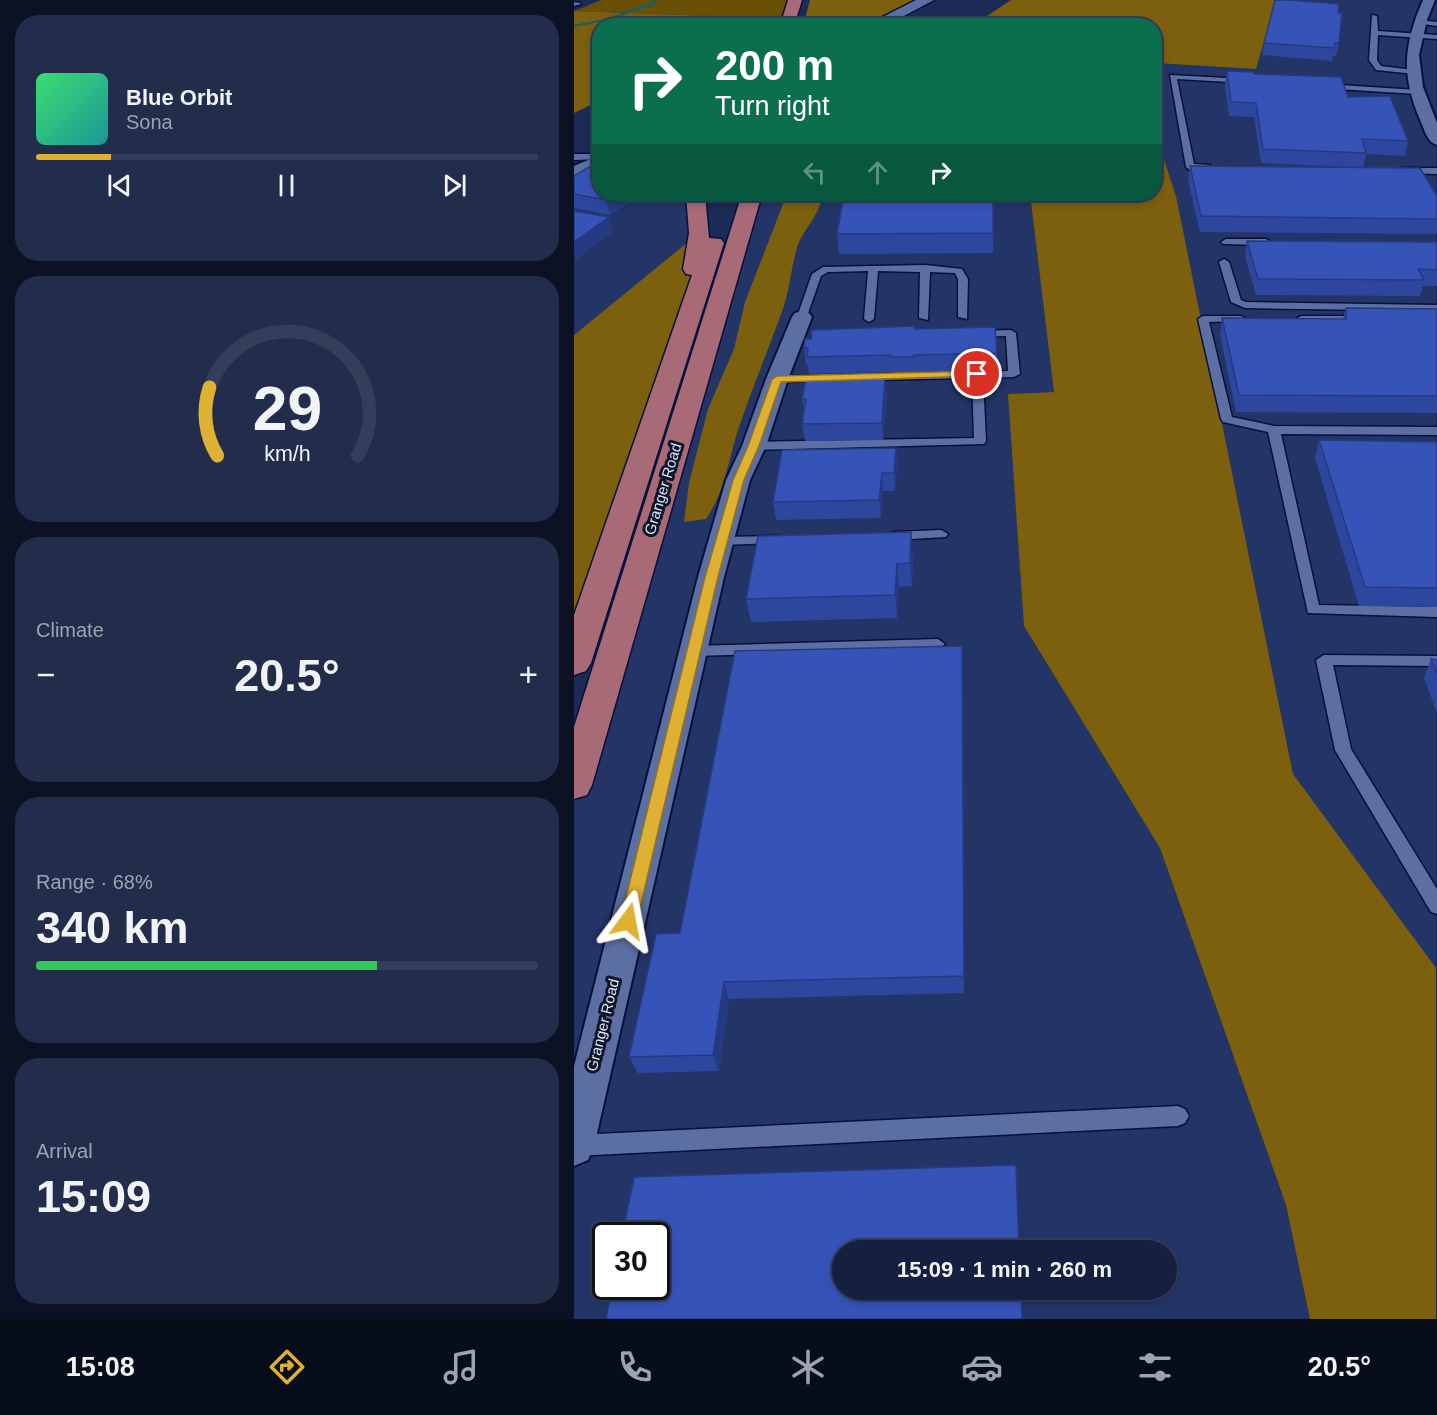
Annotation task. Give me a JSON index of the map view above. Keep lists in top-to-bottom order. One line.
{"streets":{"main road":["Granger Road"]},"page":{"turn":["200 m","Turn right"],"song":["Blue Orbit","Sona"],"tile":["Climate",["Range · 68%","340 km"],["Arrival","15:09"]],"heat":["−","20.5°","+"],"limit":"30","trip":"15:09 · 1 min · 260 m","tabs":["15:08","20.5°"],"gauge":["29","km/h"]}}
